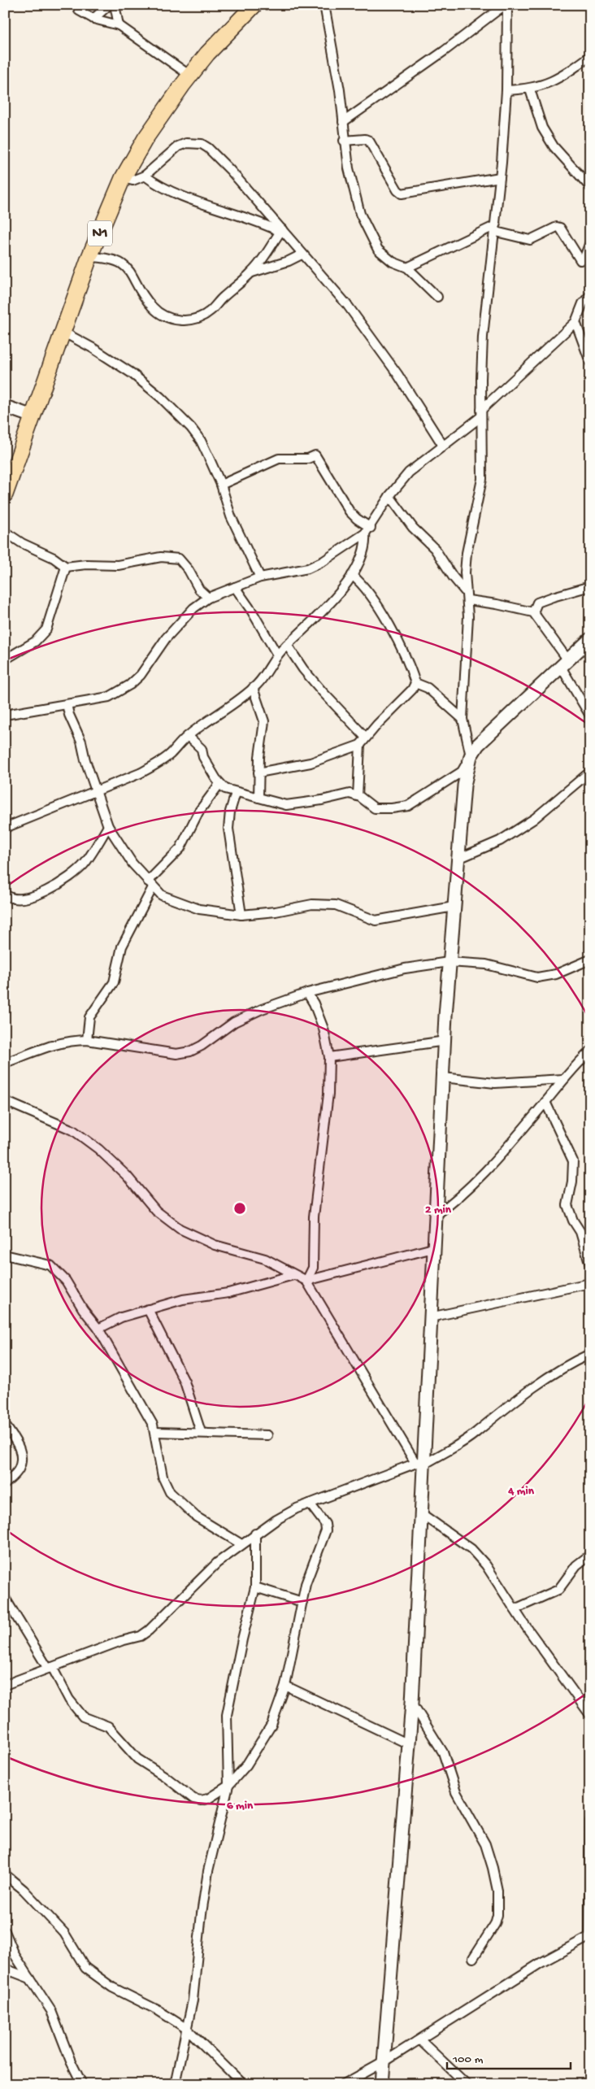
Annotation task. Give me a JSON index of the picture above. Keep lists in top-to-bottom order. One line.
{"streets":{"highway":["N1"]},"scale_bar":"100 m","rings":["2 min","4 min","6 min"]}
